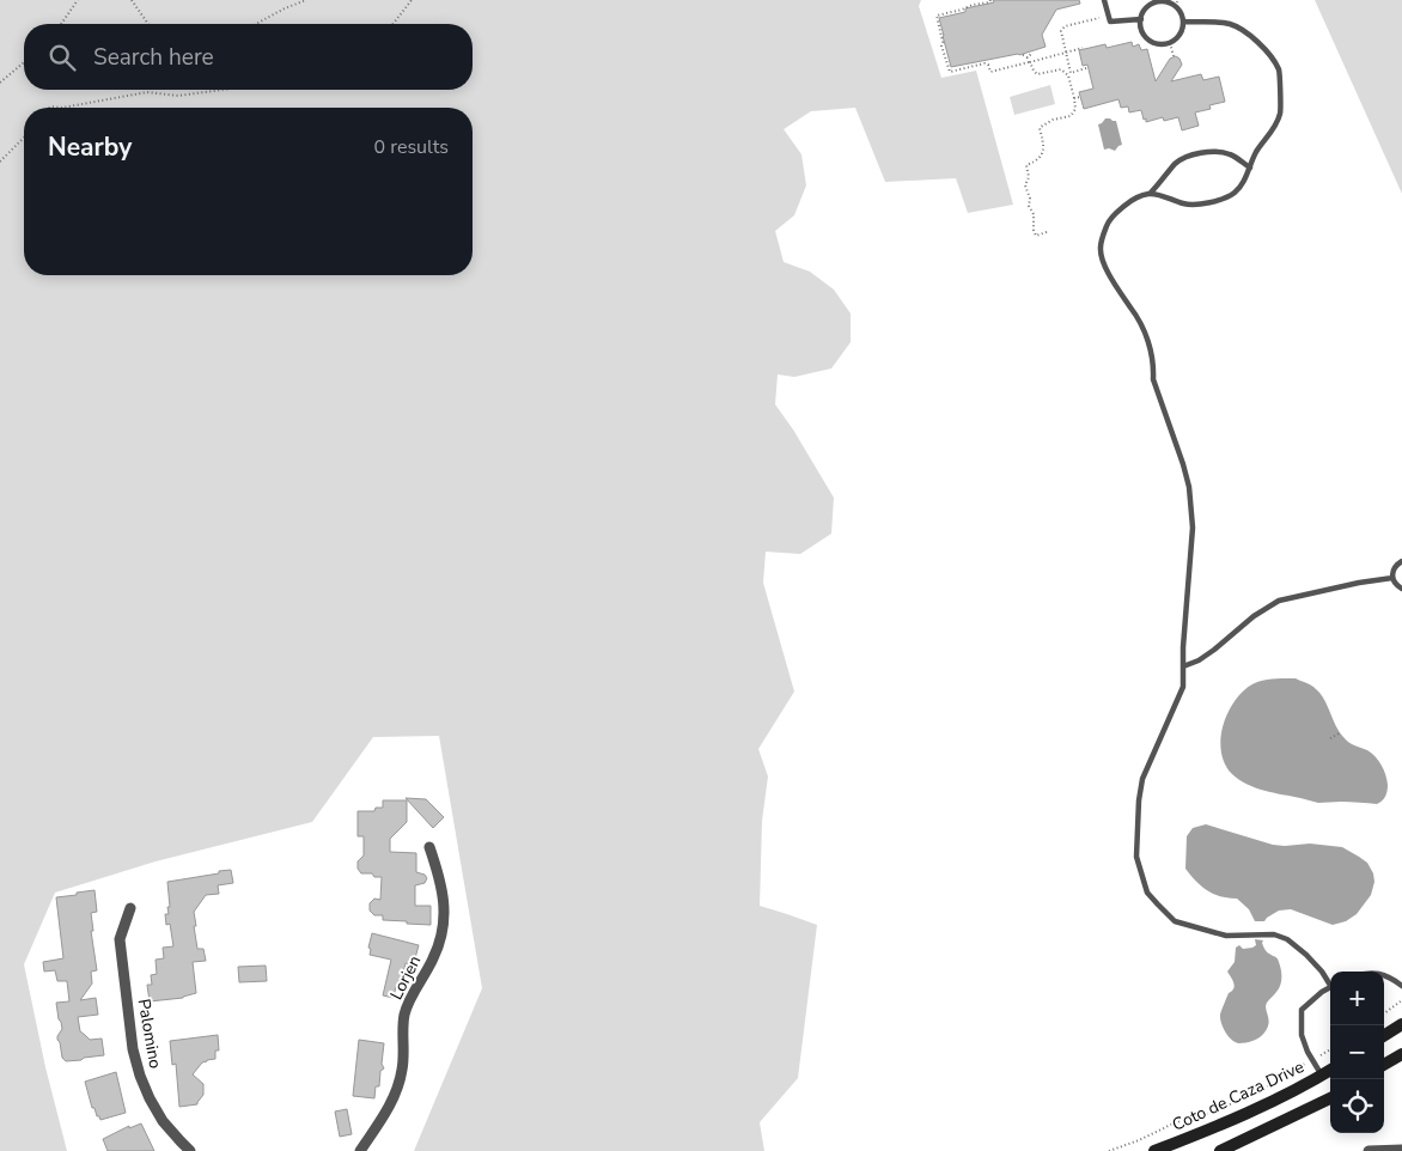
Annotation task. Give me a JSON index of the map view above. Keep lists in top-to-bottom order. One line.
{"streets":{"main road":["Coto de Caza Drive"],"street":["Lorjen","Palomino"]},"page":{"search":"Search here","heading":["Nearby","0 results"],"map_buttons":["+","−"]}}
